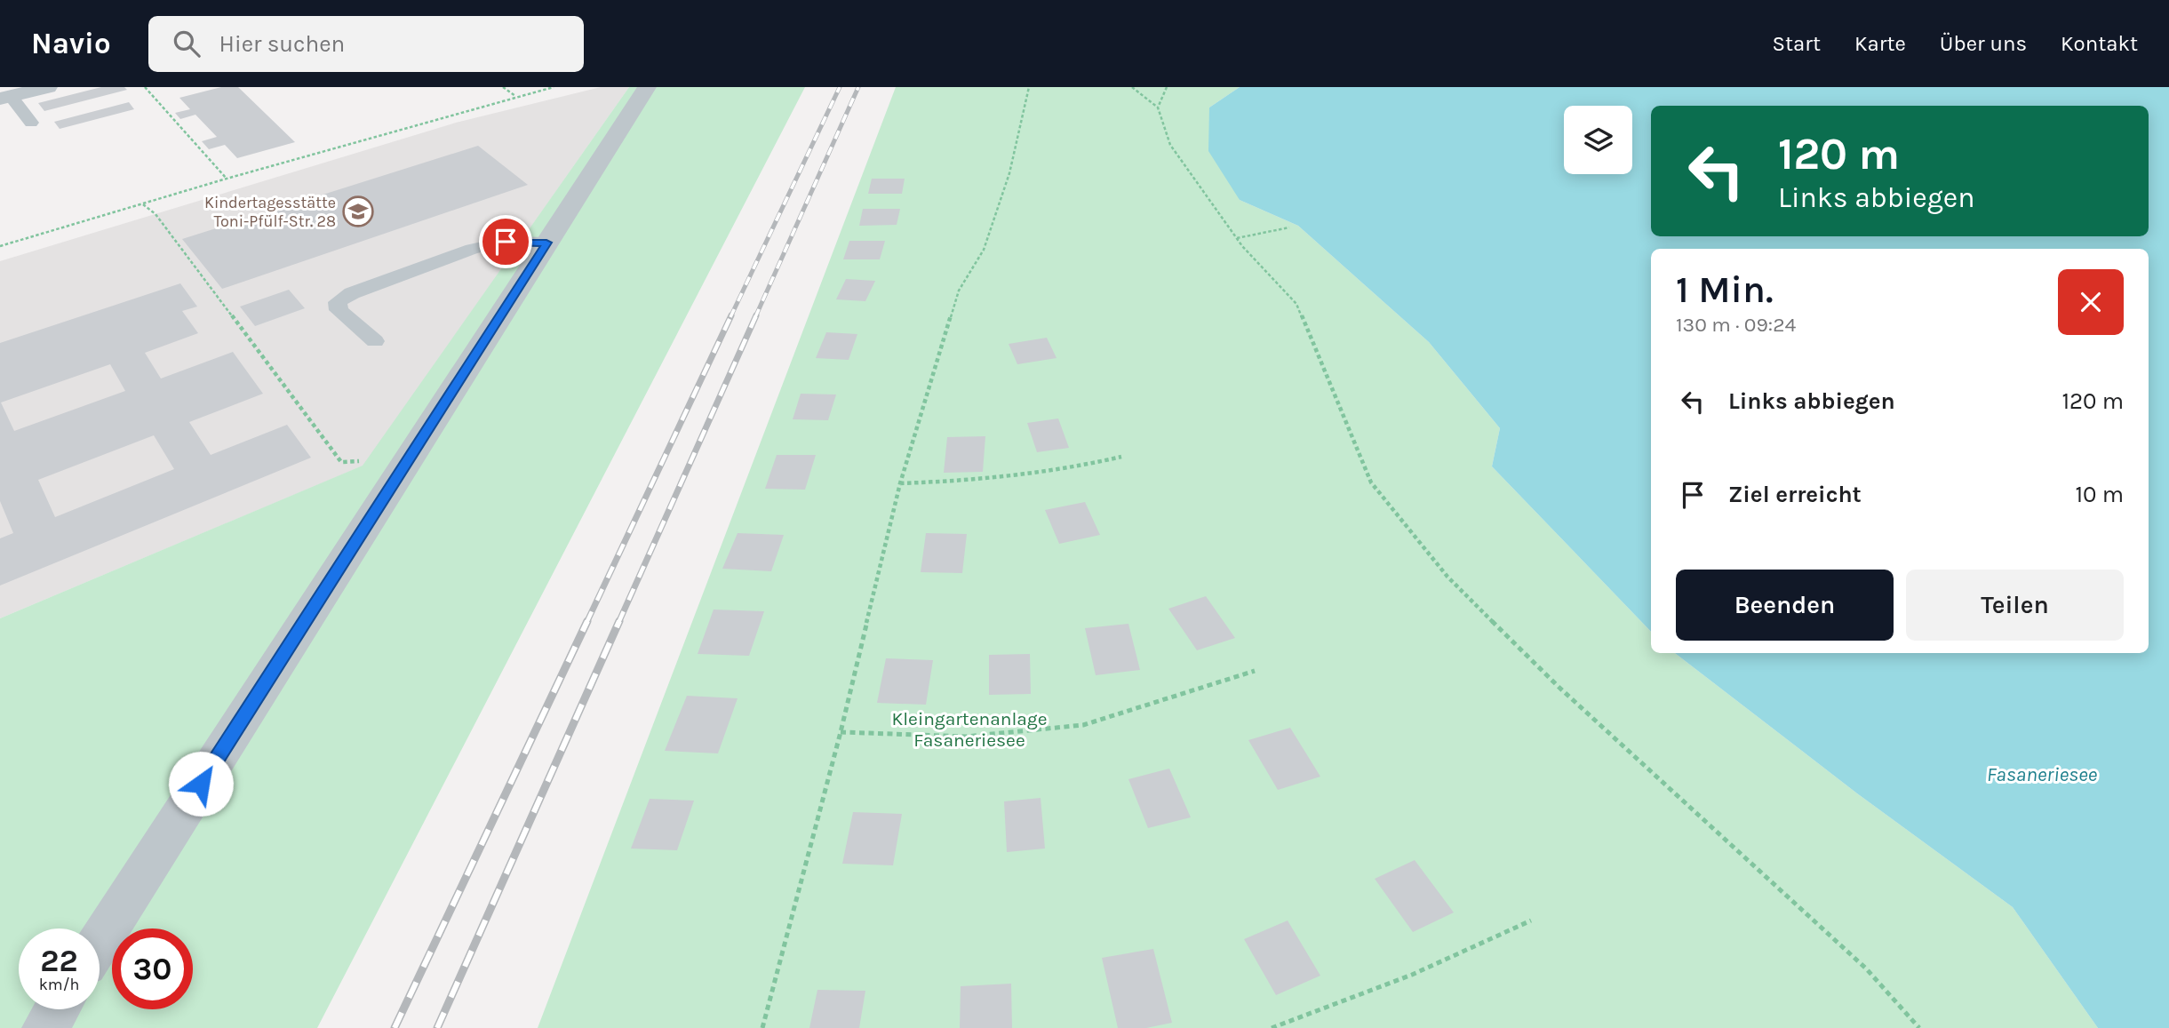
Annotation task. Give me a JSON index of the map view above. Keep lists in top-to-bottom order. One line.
{"water":["Fasaneriesee"],"parks":["Kleingartenanlage Fasaneriesee"],"places":{"school or university":["Kindertagesstätte Toni-Pfülf-Str. 28"]},"page":{"header":"Navio","search":"Hier suchen","nav":["Start","Karte","Über uns","Kontakt"],"turn":["120 m","Links abbiegen"],"heading":["1 Min.","130 m · 09:24"],"list":[{"name":"Links abbiegen","value":"120 m"},{"name":"Ziel erreicht","value":"10 m"}],"buttons":["Beenden","Teilen"],"speed":"22 km/h","limit":"30"}}
